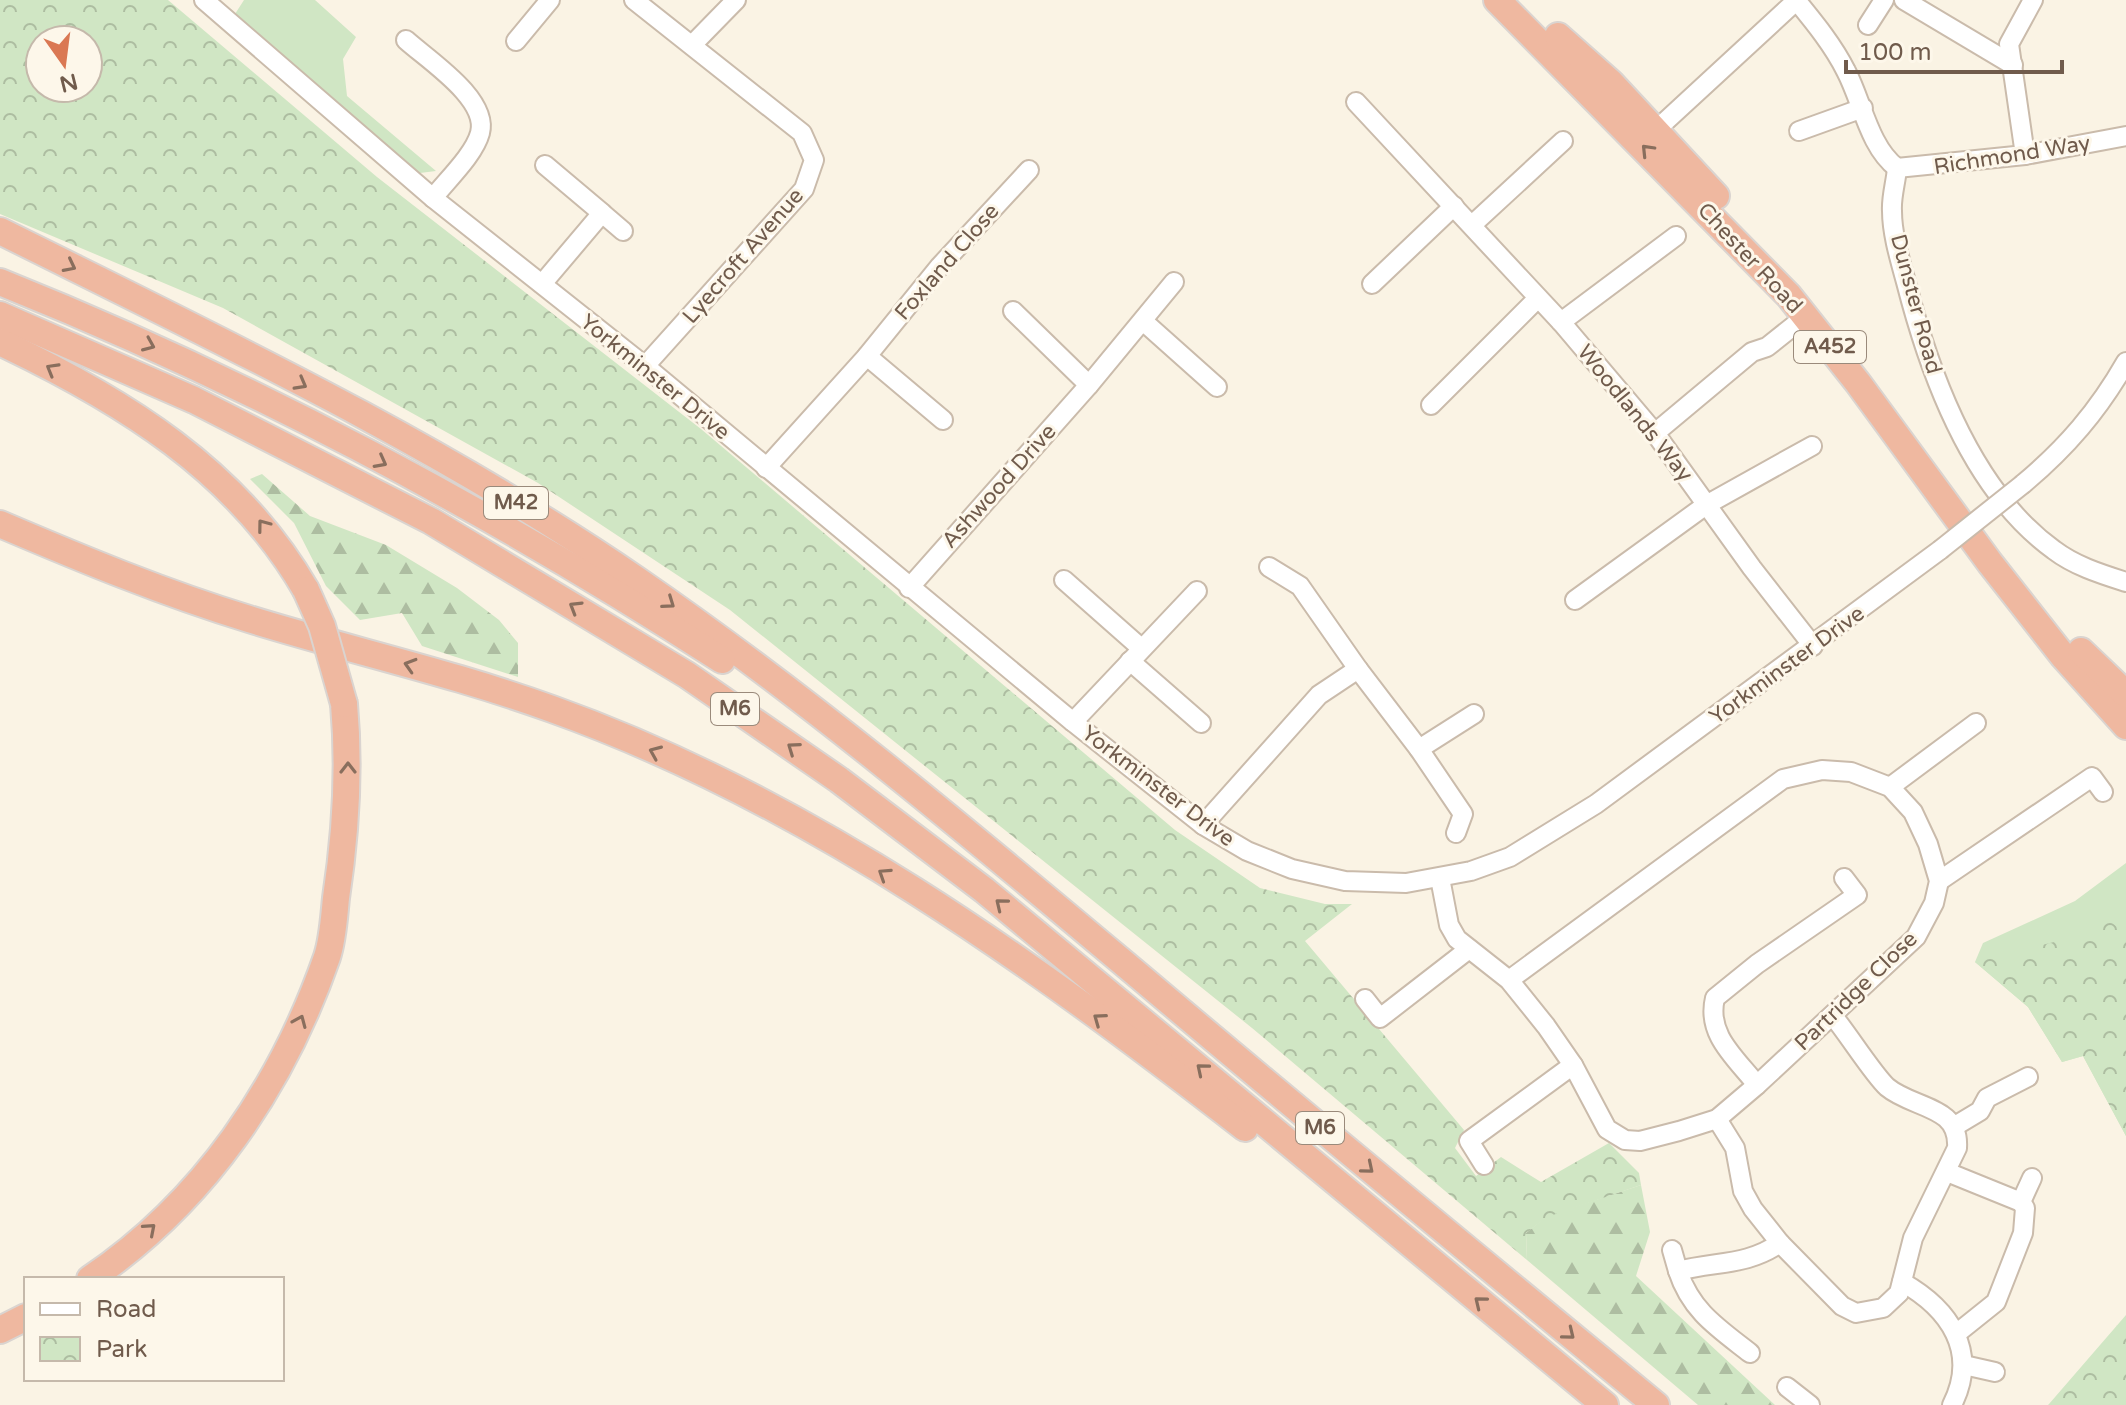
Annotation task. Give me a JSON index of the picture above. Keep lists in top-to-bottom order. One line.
{"streets":{"highway":["Chester Road","A452","M42","M6"],"street":["Richmond Way","Lyecroft Avenue","Foxland Close","Dunster Road","Yorkminster Drive","Woodlands Way","Ashwood Drive","Partridge Close"]},"crossings":[["Richmond Way","Dunster Road"],["Lyecroft Avenue","Yorkminster Drive"],["Foxland Close","Yorkminster Drive"],["Yorkminster Drive","Woodlands Way"],["Yorkminster Drive","Ashwood Drive"],["M42","M6"]],"legend":["Road","Park"],"scale_bar":"100 m","north":"bottom"}
